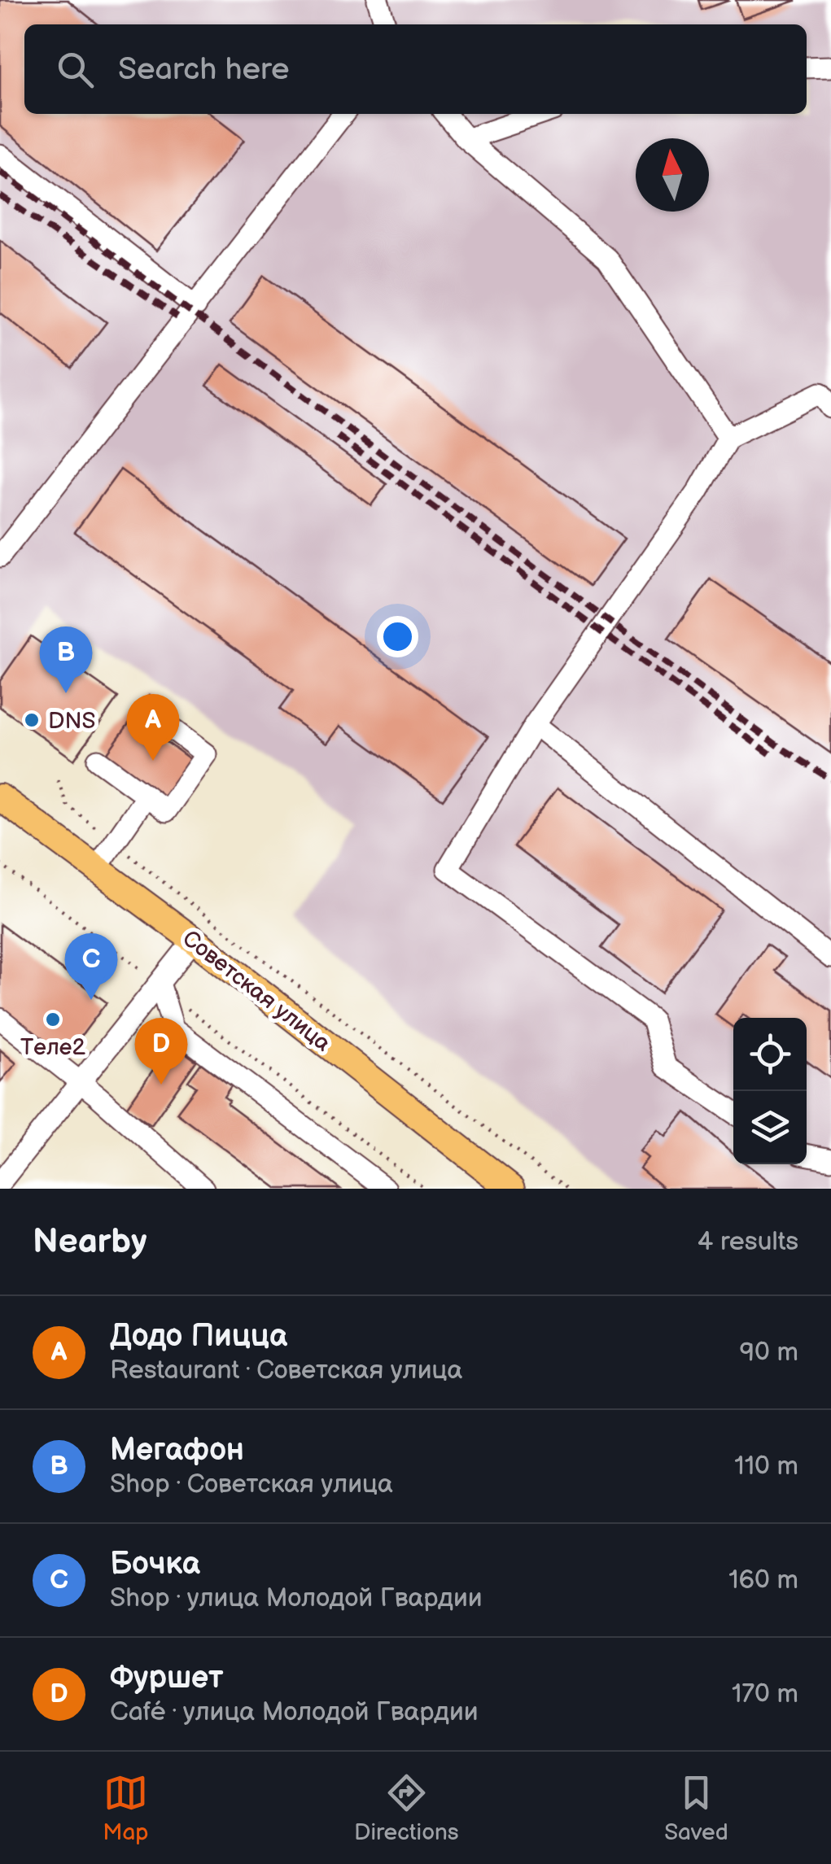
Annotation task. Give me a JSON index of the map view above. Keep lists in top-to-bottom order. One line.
{"streets":{"main road":["Советская улица"]},"places":["DNS","Теле2"],"north":"top","page":{"search":"Search here","pins":["B","A","C","D"],"heading":["Nearby","4 results"],"list":[{"mark":"A","name":"Додо Пицца","note":"Restaurant · Советская улица","value":"90 m"},{"mark":"B","name":"Мегафон","note":"Shop · Советская улица","value":"110 m"},{"mark":"C","name":"Бочка","note":"Shop · улица Молодой Гвардии","value":"160 m"},{"mark":"D","name":"Фуршет","note":"Café · улица Молодой Гвардии","value":"170 m"}],"nav":["Map","Directions","Saved"]}}
